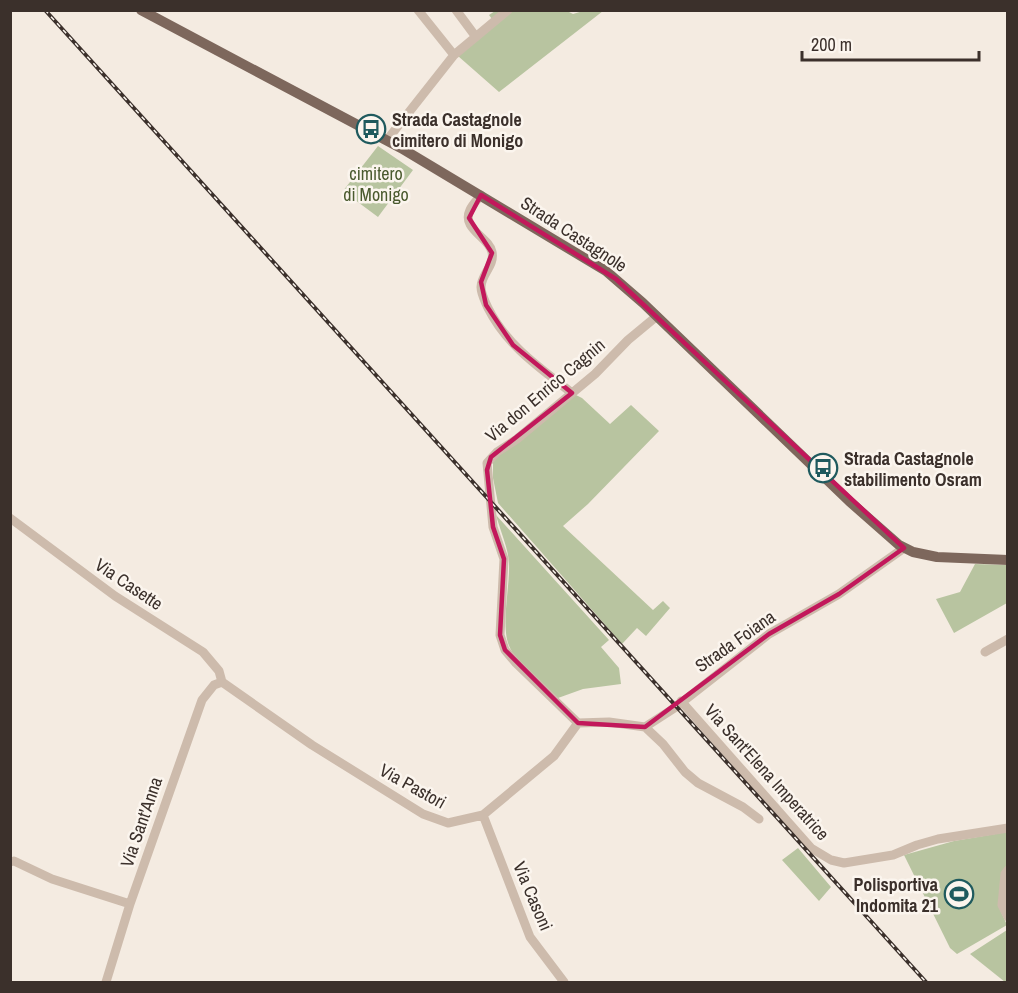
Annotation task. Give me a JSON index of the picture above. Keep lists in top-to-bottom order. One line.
{"streets":{"main road":["Strada Castagnole"],"street":["Via don Enrico Cagnin","Via Casette","Strada Foiana","Via Sant'Elena Imperatrice","Via Pastori","Via Sant'Anna","Via Casoni"]},"crossings":[["Strada Castagnole","Via don Enrico Cagnin"],["Strada Castagnole","Strada Foiana"],["Via don Enrico Cagnin","Via Pastori"],["Via Casette","Via Pastori"],["Via Casette","Via Sant'Anna"],["Strada Foiana","Via Sant'Elena Imperatrice"],["Via Pastori","Via Sant'Anna"],["Via Pastori","Via Casoni"]],"parks":["cimitero di Monigo"],"places":{"bus stop":["Strada Castagnole cimitero di Monigo","Strada Castagnole stabilimento Osram"],"sports":["Polisportiva Indomita 21"]},"scale_bar":"200 m"}
